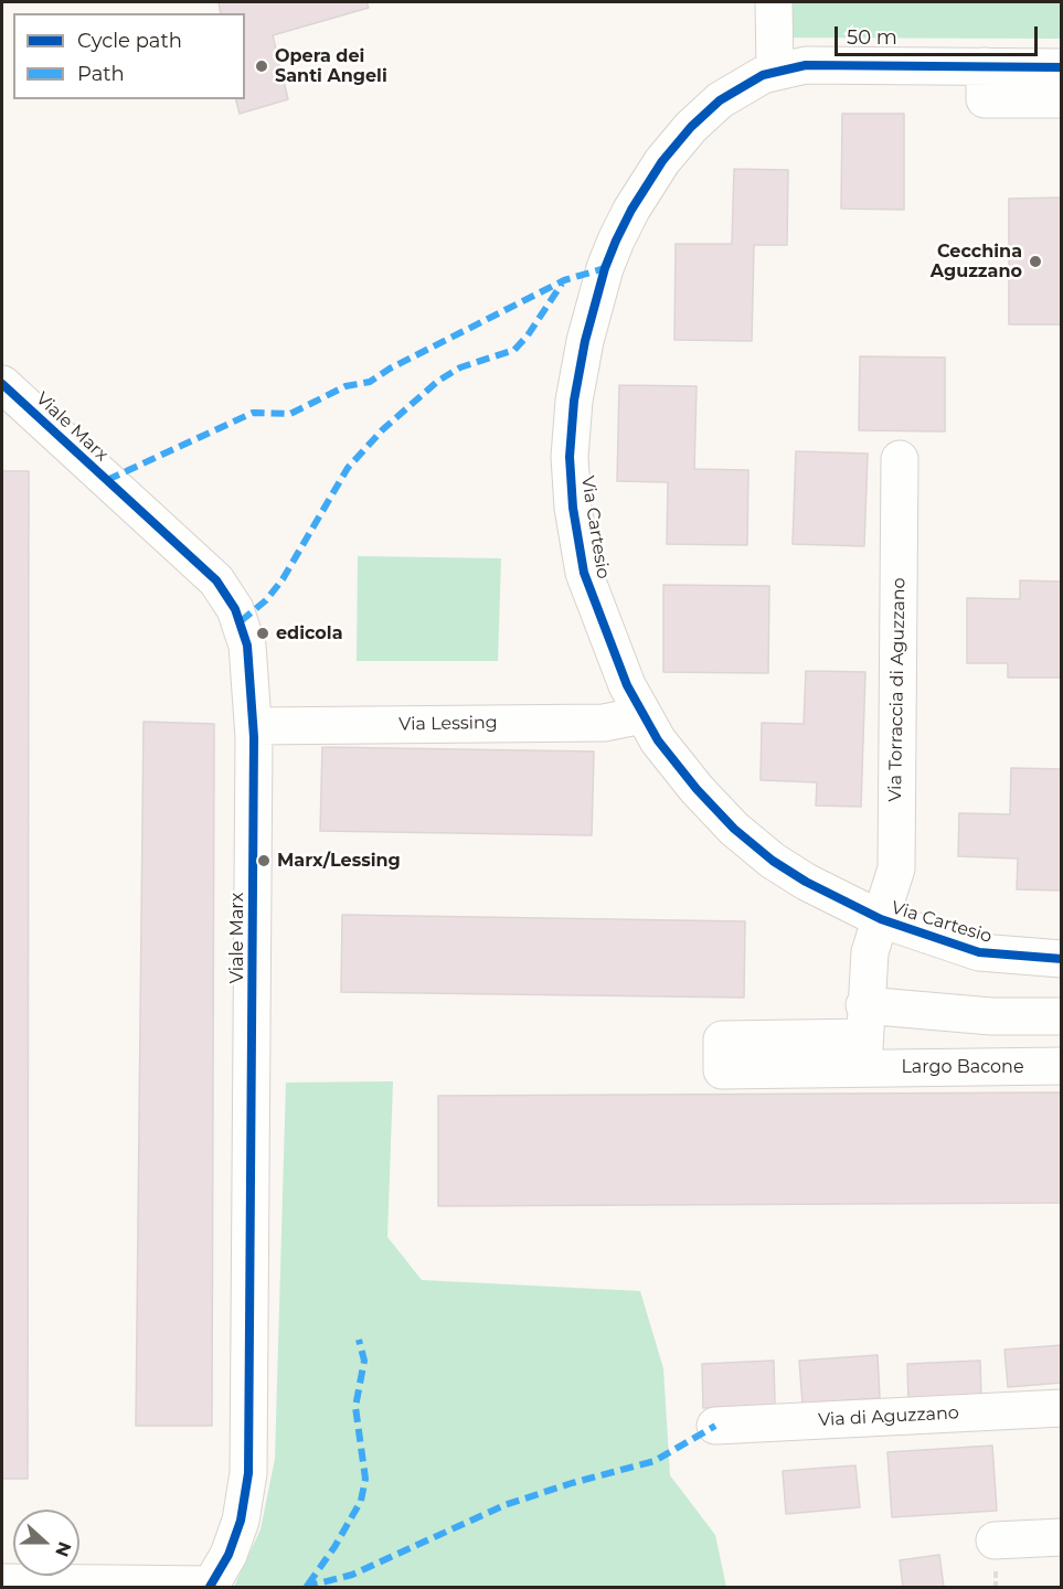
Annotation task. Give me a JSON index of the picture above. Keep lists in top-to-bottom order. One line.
{"streets":{"street":["Viale Marx","Via Cartesio","Via Torraccia di Aguzzano","Via Lessing","Largo Bacone","Via di Aguzzano"]},"crossings":[["Viale Marx","Via Lessing"],["Via Cartesio","Via Torraccia di Aguzzano"],["Via Cartesio","Via Lessing"]],"places":["Opera dei Santi Angeli","Cecchina Aguzzano","edicola","Marx/Lessing"],"legend":["Cycle path","Path"],"scale_bar":"50 m","north":"right"}
